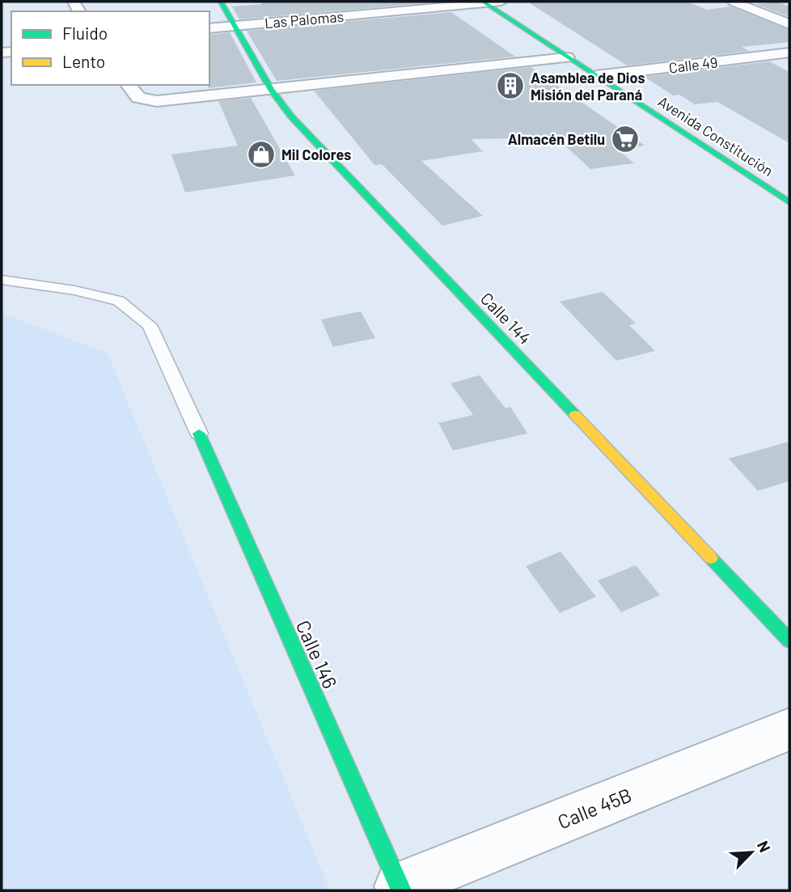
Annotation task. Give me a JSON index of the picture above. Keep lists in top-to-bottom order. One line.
{"streets":{"street":["Las Palomas","Calle 49","Avenida Constitución","Calle 144","Calle 146","Calle 45B"]},"crossings":[["Las Palomas","Avenida Constitución"],["Las Palomas","Calle 144"],["Calle 49","Avenida Constitución"],["Calle 146","Calle 45B"]],"places":{"building":["Asamblea de Dios Misión del Paraná"],"supermarket":["Almacén Betilu"],"shop":["Mil Colores"]},"legend":["Fluido","Lento"],"north":"top right"}
